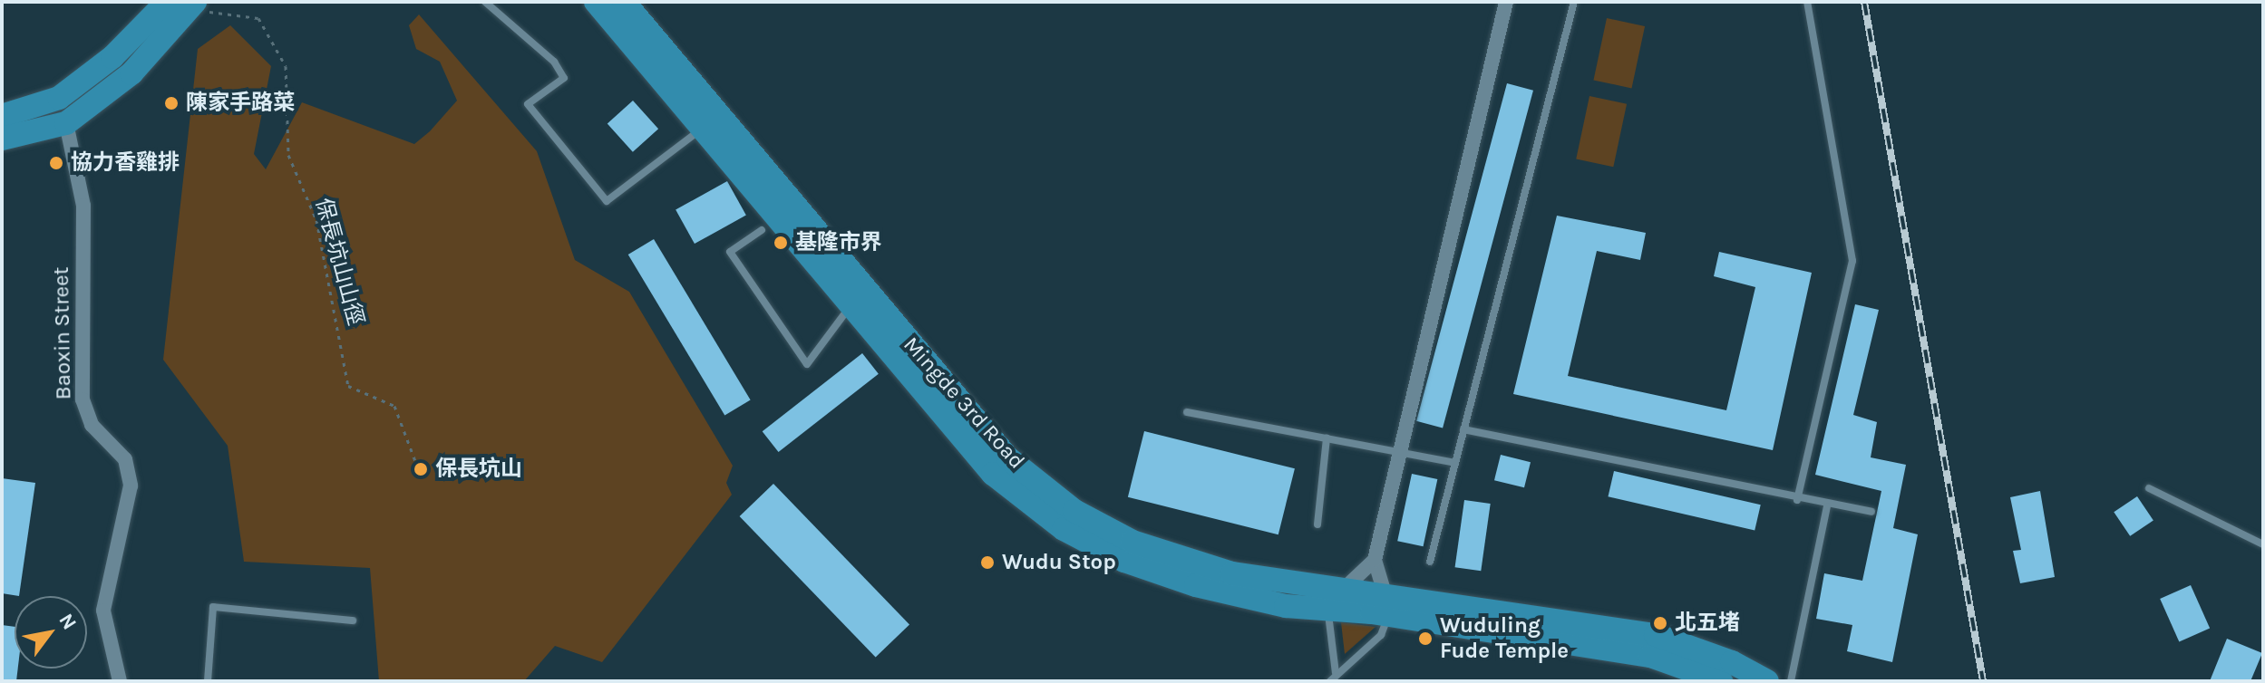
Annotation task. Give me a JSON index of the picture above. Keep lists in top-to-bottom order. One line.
{"streets":{"main road":["Mingde 3rd Road"],"street":["Baoxin Street"],"path":["保長坑山山徑"]},"places":["陳家手路菜","協力香雞排","基隆市界","保長坑山","Wudu Stop","北五堵","Wuduling Fude Temple"],"north":"top right"}
